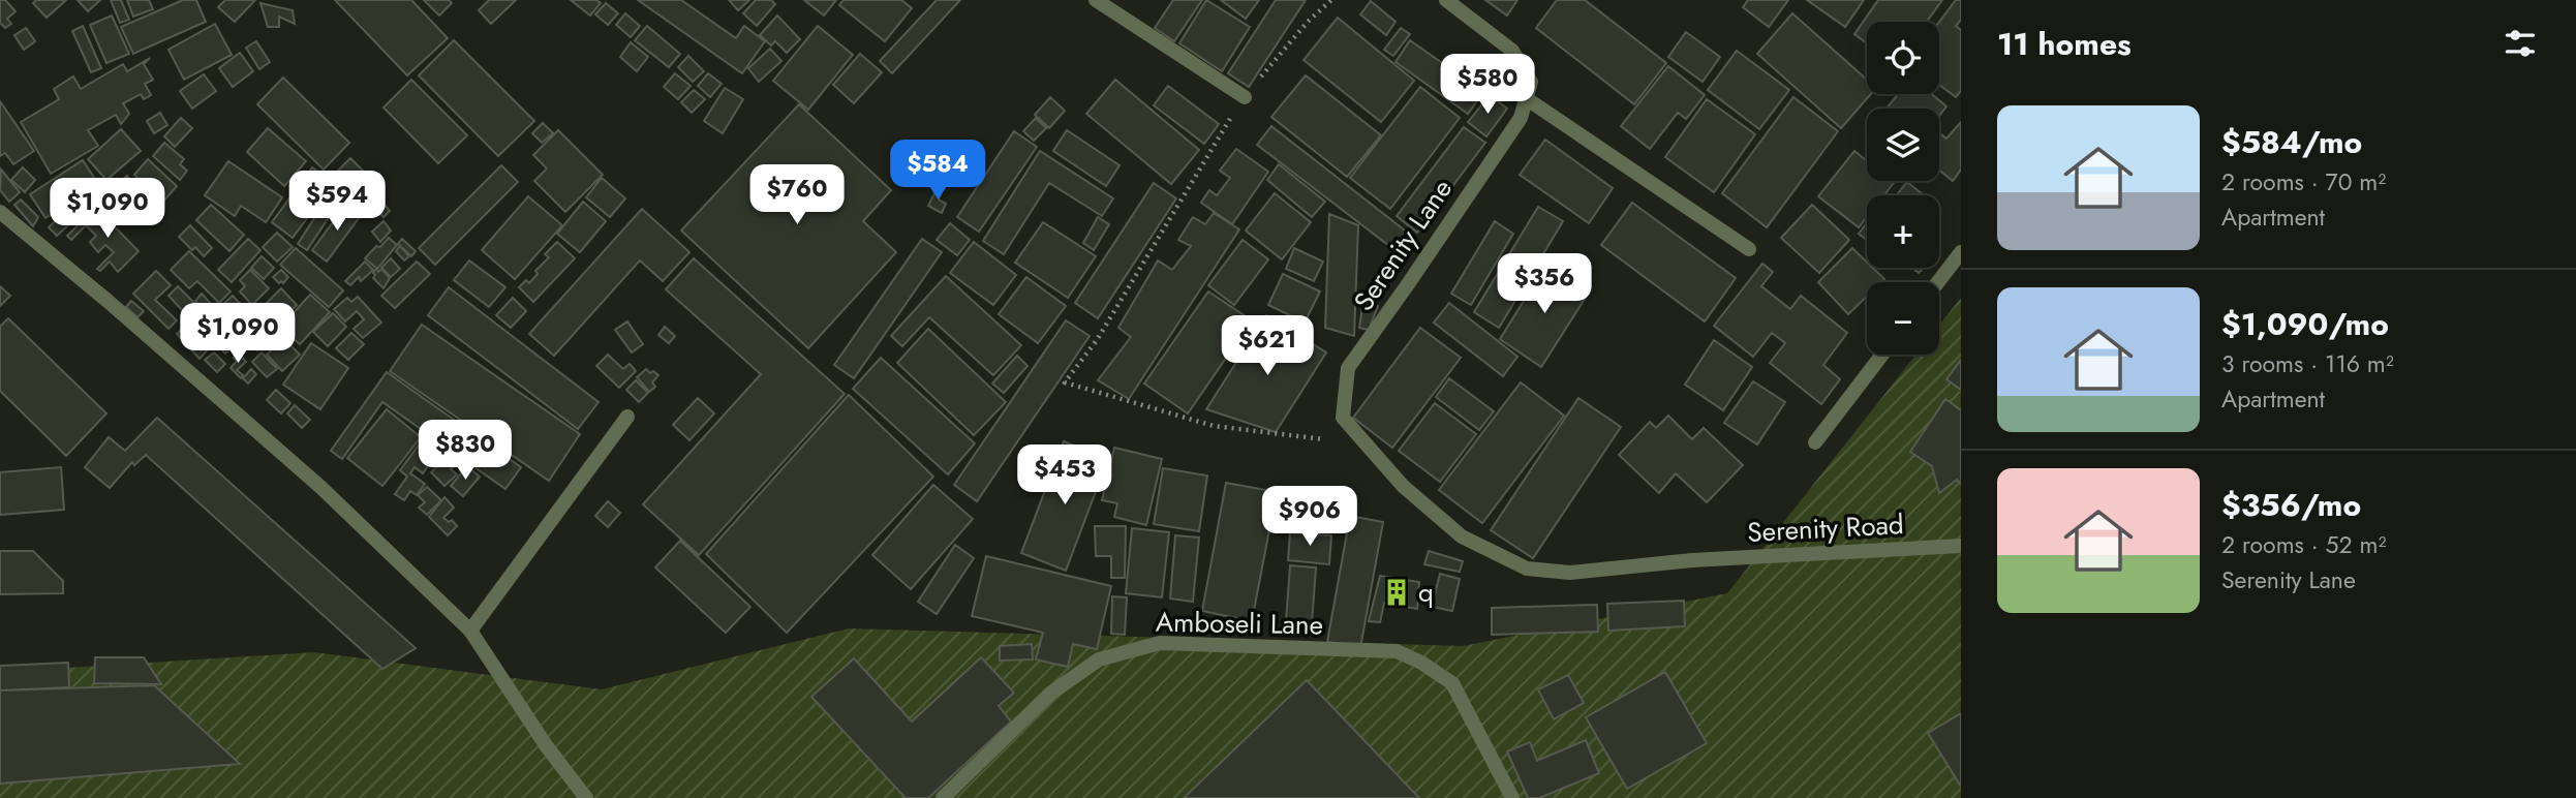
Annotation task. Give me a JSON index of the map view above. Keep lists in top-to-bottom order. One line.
{"streets":{"street":["Serenity Lane","Serenity Road","Amboseli Lane"]},"crossings":[["Serenity Lane","Serenity Road"]],"places":{"building":["q"]},"page":{"heading":"11 homes","map_buttons":["+","−"],"price":["$580","$584","$760","$594","$1,090","$356","$1,090","$621","$830","$453","$906"],"list":[{"name":"$584/mo","note":"2 rooms · 70 m² · Apartment"},{"name":"$1,090/mo","note":"3 rooms · 116 m² · Apartment"},{"name":"$356/mo","note":"2 rooms · 52 m² · Serenity Lane"}]}}
